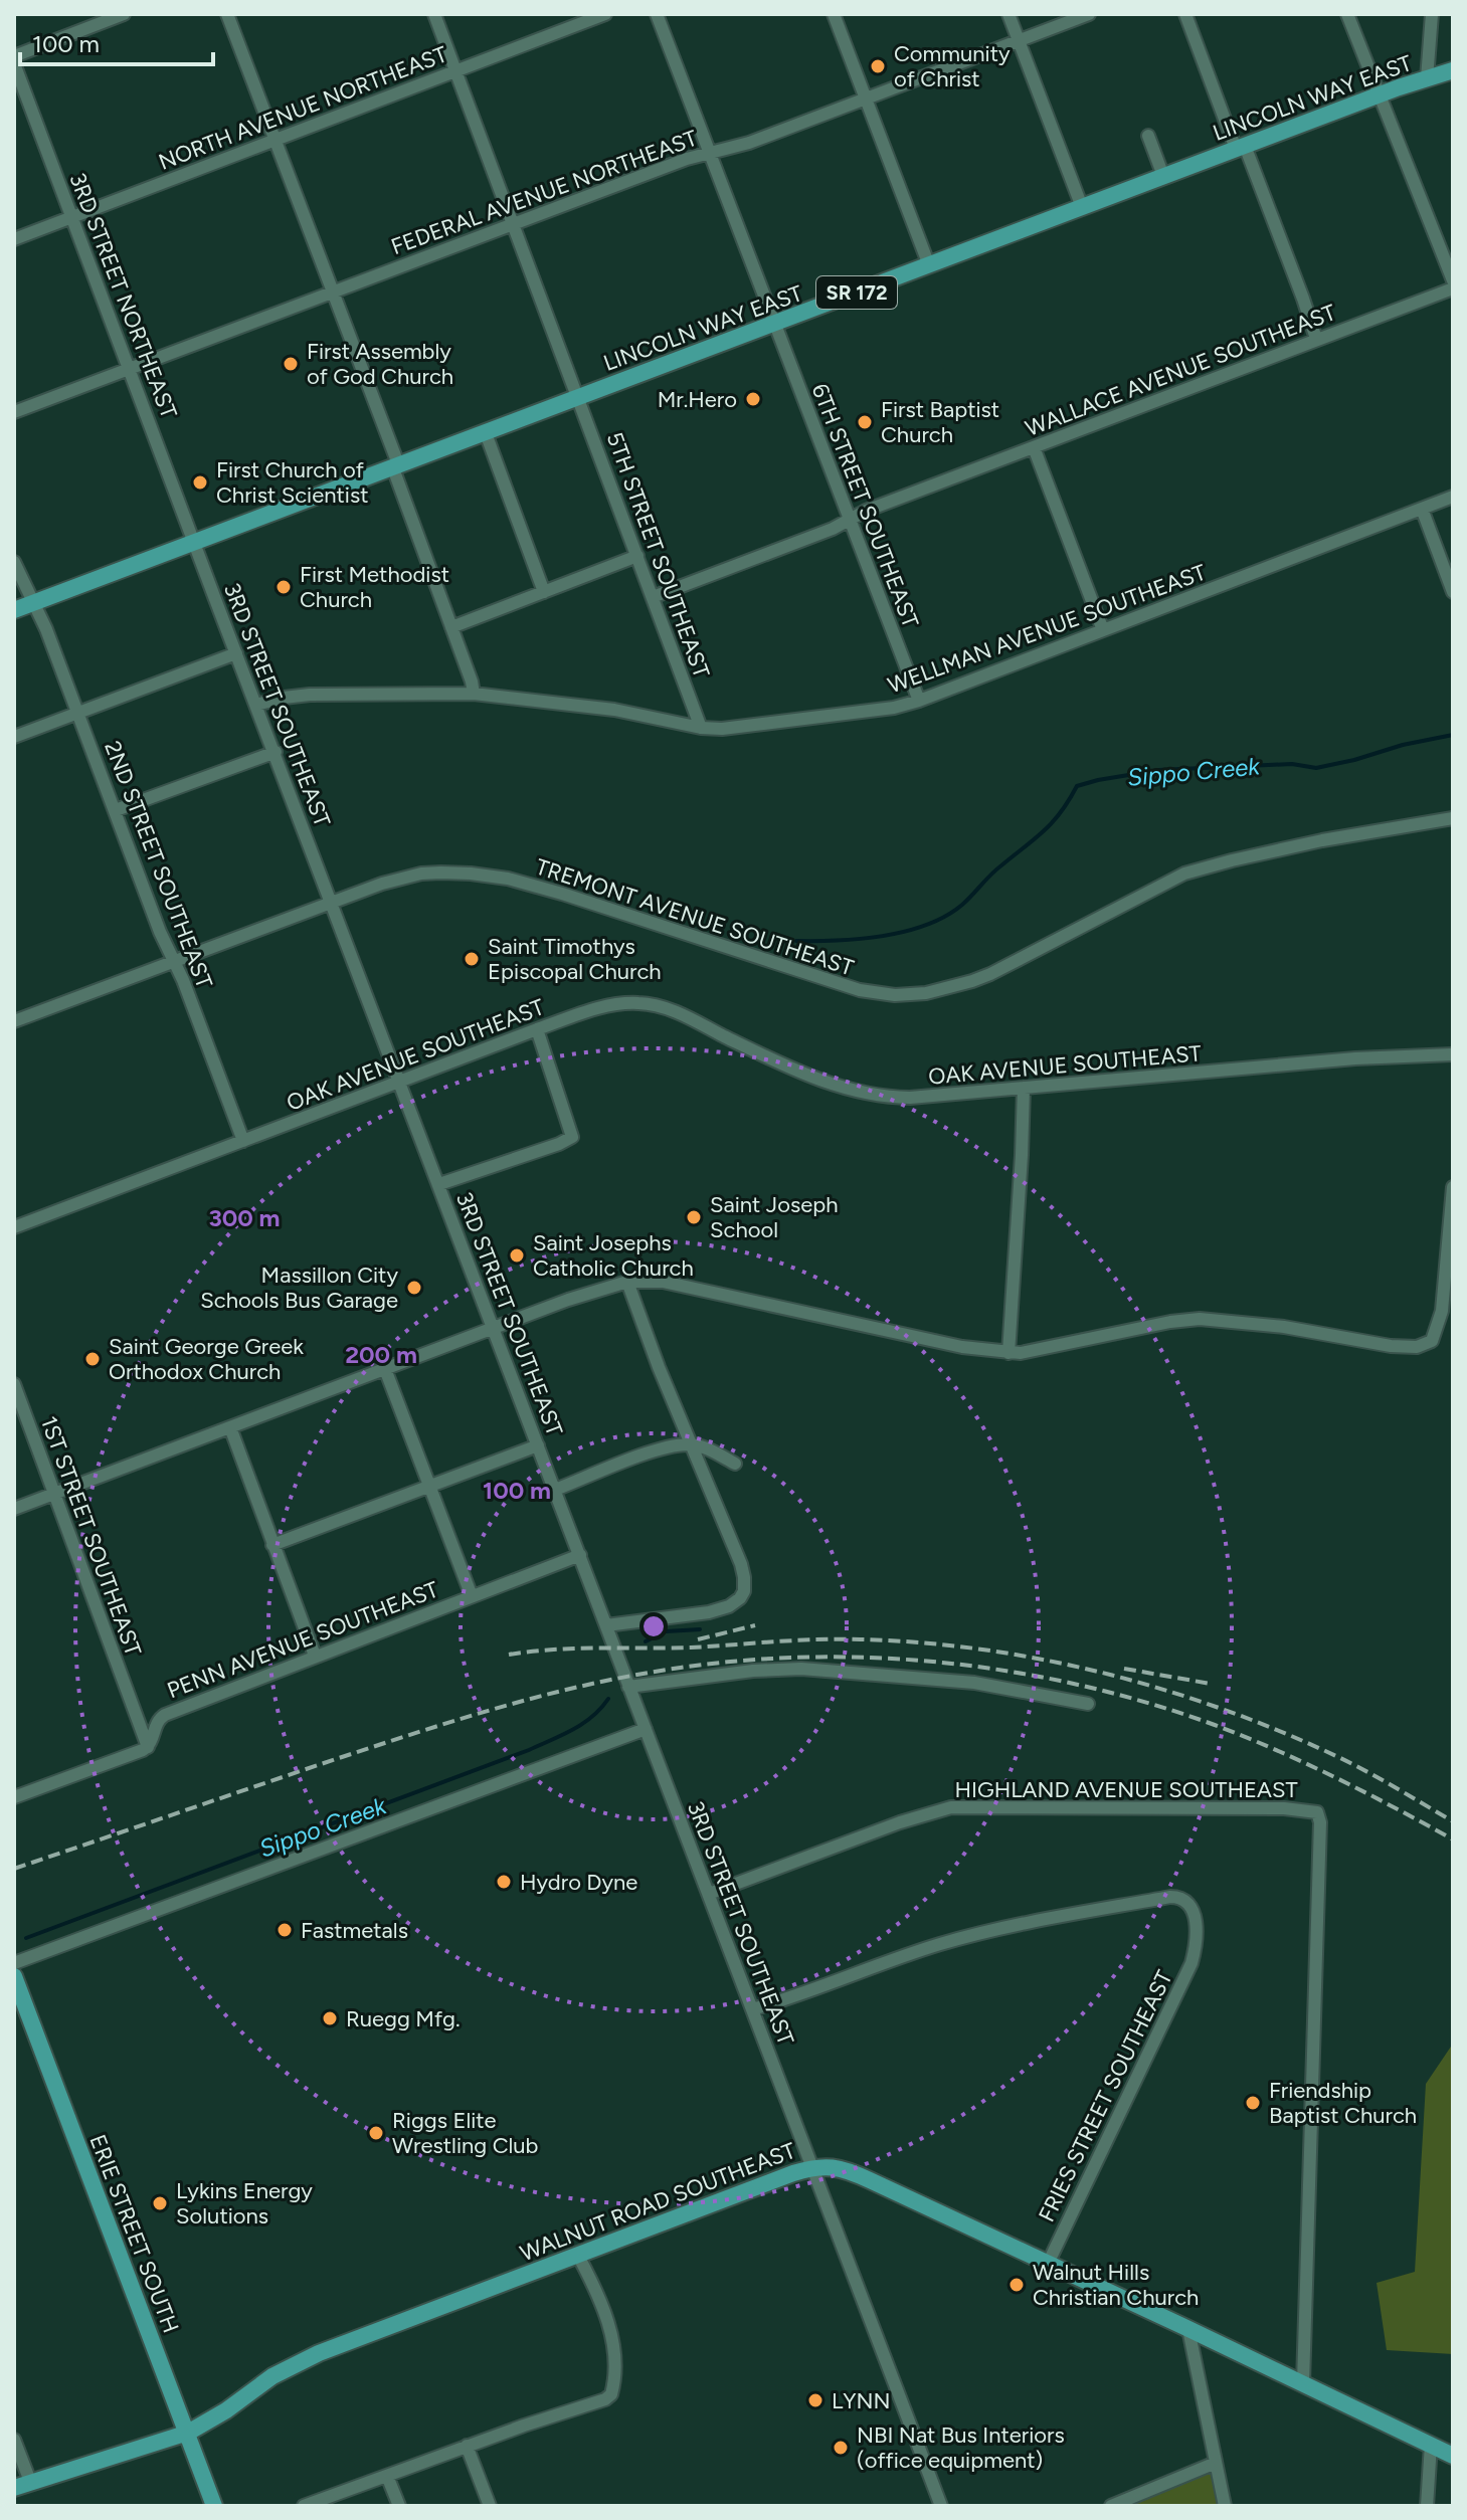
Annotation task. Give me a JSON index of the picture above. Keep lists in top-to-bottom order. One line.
{"streets":{"main road":["LINCOLN WAY EAST","SR 172","WALNUT ROAD SOUTHEAST","ERIE STREET SOUTH"],"street":["NORTH AVENUE NORTHEAST","FEDERAL AVENUE NORTHEAST","3RD STREET NORTHEAST","WALLACE AVENUE SOUTHEAST","6TH STREET SOUTHEAST","5TH STREET SOUTHEAST","WELLMAN AVENUE SOUTHEAST","3RD STREET SOUTHEAST","2ND STREET SOUTHEAST","TREMONT AVENUE SOUTHEAST","OAK AVENUE SOUTHEAST","1ST STREET SOUTHEAST","PENN AVENUE SOUTHEAST","HIGHLAND AVENUE SOUTHEAST","FRIES STREET SOUTHEAST"]},"crossings":[["LINCOLN WAY EAST","3RD STREET NORTHEAST"],["LINCOLN WAY EAST","6TH STREET SOUTHEAST"],["LINCOLN WAY EAST","5TH STREET SOUTHEAST"],["LINCOLN WAY EAST","3RD STREET SOUTHEAST"],["LINCOLN WAY EAST","2ND STREET SOUTHEAST"],["NORTH AVENUE NORTHEAST","3RD STREET NORTHEAST"],["NORTH AVENUE NORTHEAST","5TH STREET SOUTHEAST"],["FEDERAL AVENUE NORTHEAST","3RD STREET NORTHEAST"],["FEDERAL AVENUE NORTHEAST","6TH STREET SOUTHEAST"],["FEDERAL AVENUE NORTHEAST","5TH STREET SOUTHEAST"],["3RD STREET NORTHEAST","3RD STREET SOUTHEAST"],["WALLACE AVENUE SOUTHEAST","6TH STREET SOUTHEAST"],["WALLACE AVENUE SOUTHEAST","5TH STREET SOUTHEAST"],["6TH STREET SOUTHEAST","WELLMAN AVENUE SOUTHEAST"],["5TH STREET SOUTHEAST","WELLMAN AVENUE SOUTHEAST"],["WELLMAN AVENUE SOUTHEAST","3RD STREET SOUTHEAST"],["3RD STREET SOUTHEAST","TREMONT AVENUE SOUTHEAST"],["3RD STREET SOUTHEAST","OAK AVENUE SOUTHEAST"],["3RD STREET SOUTHEAST","PENN AVENUE SOUTHEAST"],["3RD STREET SOUTHEAST","HIGHLAND AVENUE SOUTHEAST"],["3RD STREET SOUTHEAST","FRIES STREET SOUTHEAST"],["3RD STREET SOUTHEAST","WALNUT ROAD SOUTHEAST"],["2ND STREET SOUTHEAST","TREMONT AVENUE SOUTHEAST"],["2ND STREET SOUTHEAST","OAK AVENUE SOUTHEAST"],["1ST STREET SOUTHEAST","PENN AVENUE SOUTHEAST"],["HIGHLAND AVENUE SOUTHEAST","WALNUT ROAD SOUTHEAST"],["FRIES STREET SOUTHEAST","WALNUT ROAD SOUTHEAST"],["WALNUT ROAD SOUTHEAST","ERIE STREET SOUTH"]],"water":["Sippo Creek"],"places":["Community of Christ","First Assembly of God Church","Mr.Hero","First Baptist Church","First Church of Christ Scientist","First Methodist Church","Saint Timothys Episcopal Church","Saint Joseph School","Saint Josephs Catholic Church","Massillon City Schools Bus Garage","Saint George Greek Orthodox Church","Hydro Dyne","Fastmetals","Ruegg Mfg.","Friendship Baptist Church","Riggs Elite Wrestling Club","Lykins Energy Solutions","Walnut Hills Christian Church","LYNN","NBI Nat Bus Interiors (office equipment)"],"scale_bar":"100 m","rings":["300 m","200 m","100 m"]}
